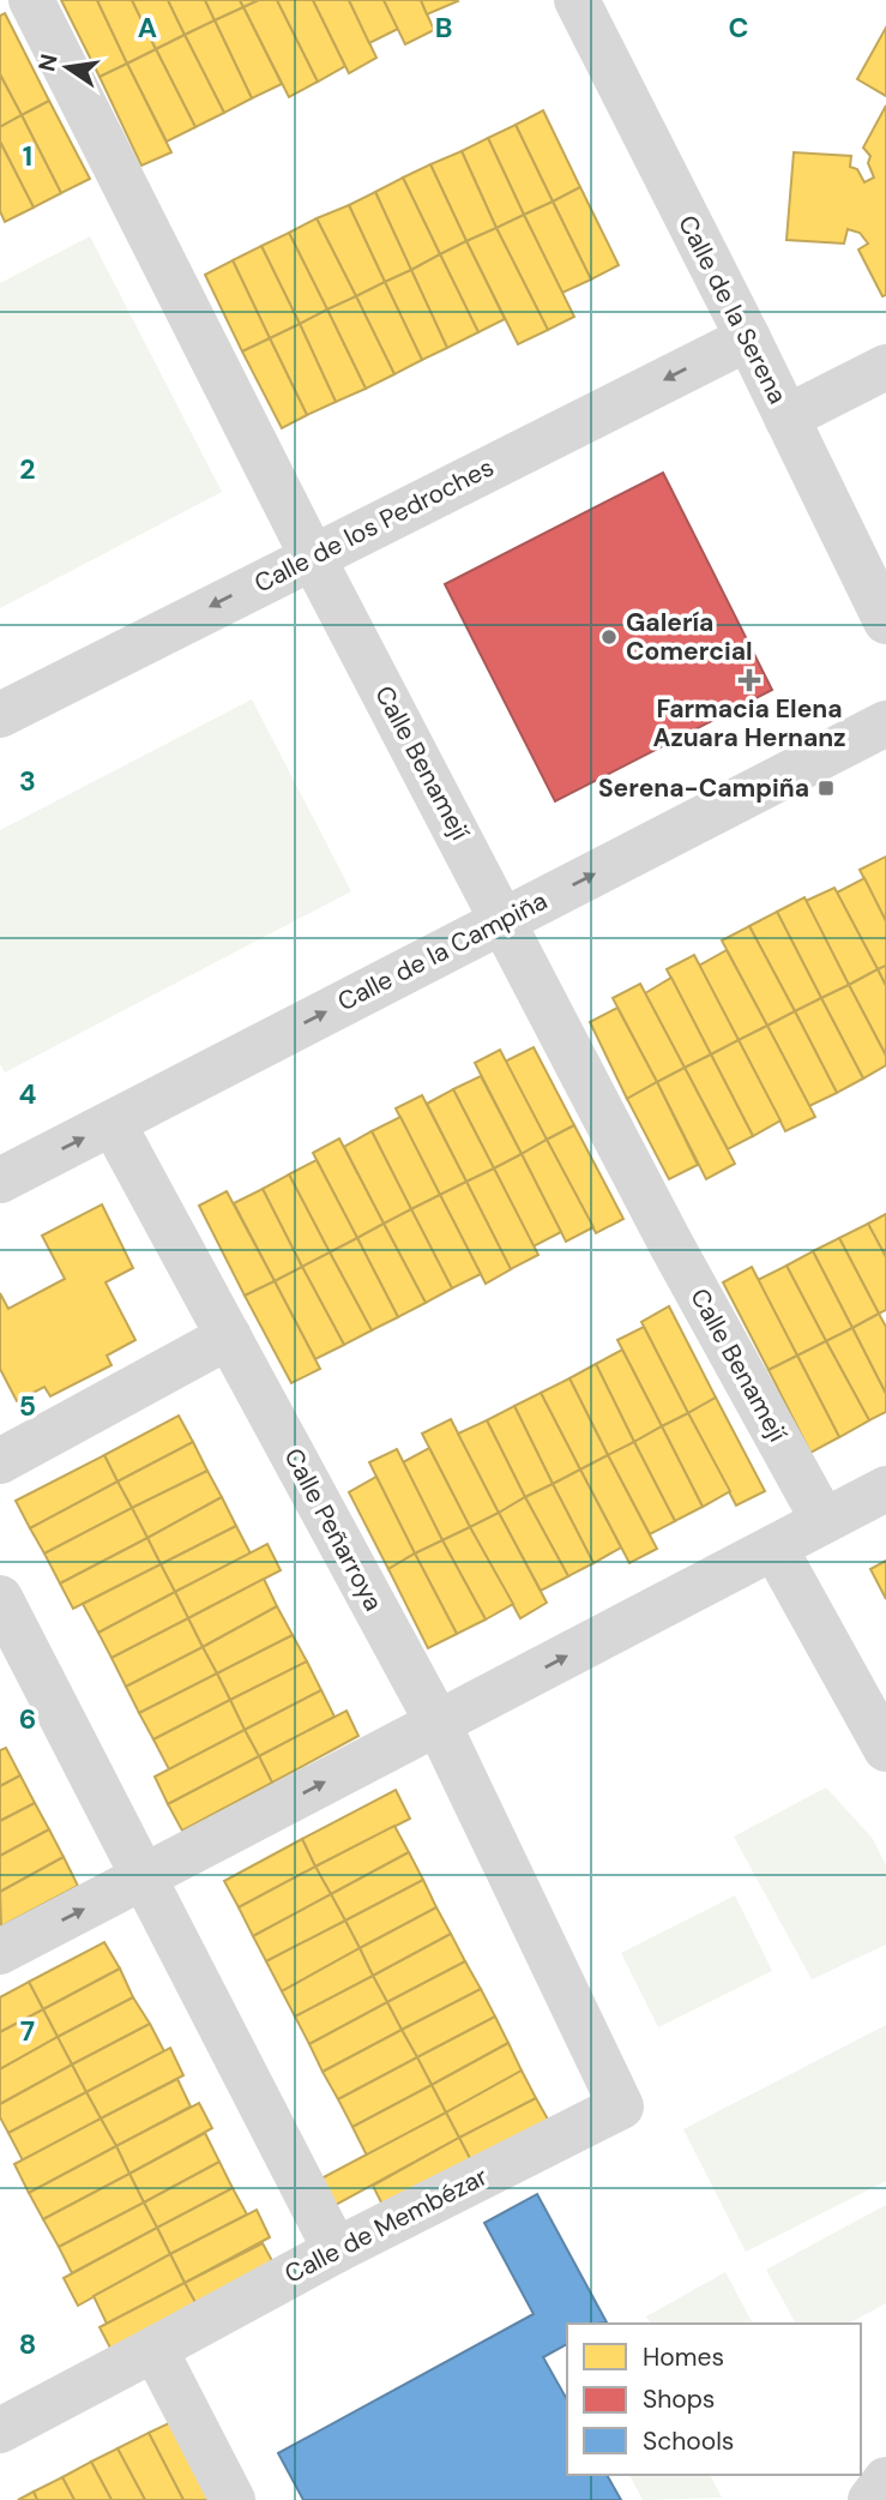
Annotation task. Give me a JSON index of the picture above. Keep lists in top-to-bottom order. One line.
{"streets":{"street":["Calle de la Serena","Calle de los Pedroches","Calle Benamejí","Calle de la Campiña","Calle Peñarroya","Calle de Membézar"]},"crossings":[["Calle de la Serena","Calle de los Pedroches"],["Calle de los Pedroches","Calle Benamejí"],["Calle Benamejí","Calle de la Campiña"],["Calle de la Campiña","Calle Peñarroya"],["Calle Peñarroya","Calle de Membézar"]],"one_way":["Calle de los Pedroches","Calle de la Campiña"],"places":{"other":["Galería Comercial"],"health":["Farmacia Elena Azuara Hernanz"],"transit":["Serena-Campiña"]},"legend":["Homes","Shops","Schools"],"north":"left","grid":{"columns":["A","B","C"],"rows":["1","2","3","4","5","6","7","8"]}}
